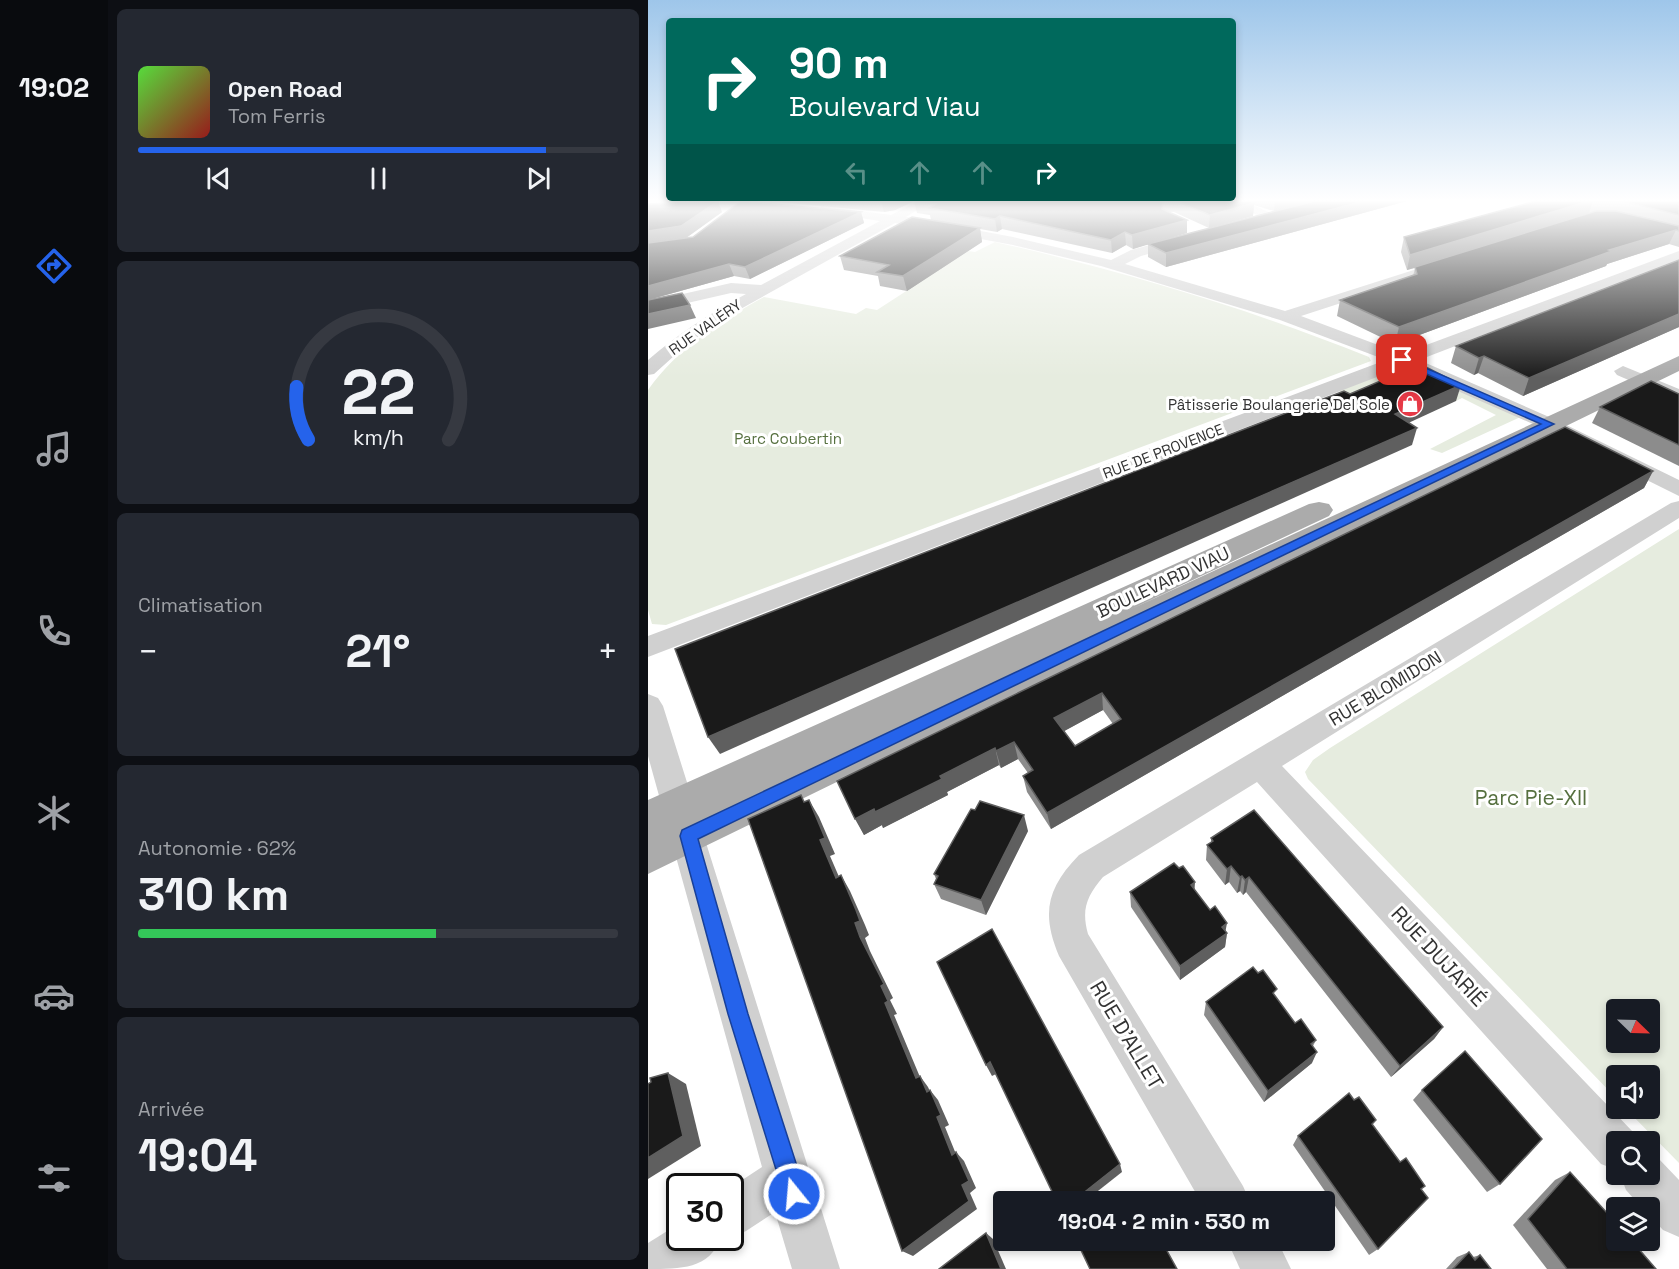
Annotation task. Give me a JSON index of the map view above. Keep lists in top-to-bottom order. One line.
{"streets":{"main road":["BOULEVARD VIAU"],"street":["RUE VALÉRY","RUE DE PROVENCE","RUE BLOMIDON","RUE DUJARIÉ","RUE D'ALLET"]},"crossings":[["RUE BLOMIDON","RUE DUJARIÉ"],["RUE BLOMIDON","RUE D'ALLET"]],"parks":["Parc Coubertin","Parc Pie-XII"],"places":{"shop":["Pâtisserie Boulangerie Del Sole"]},"north":"bottom right","page":{"tabs":"19:02","turn":["90 m","Boulevard Viau"],"song":["Open Road","Tom Ferris"],"tile":["Climatisation",["Autonomie · 62%","310 km"],["Arrivée","19:04"]],"heat":["−","21°","+"],"limit":"30","trip":"19:04 · 2 min · 530 m","gauge":["22","km/h"]}}
